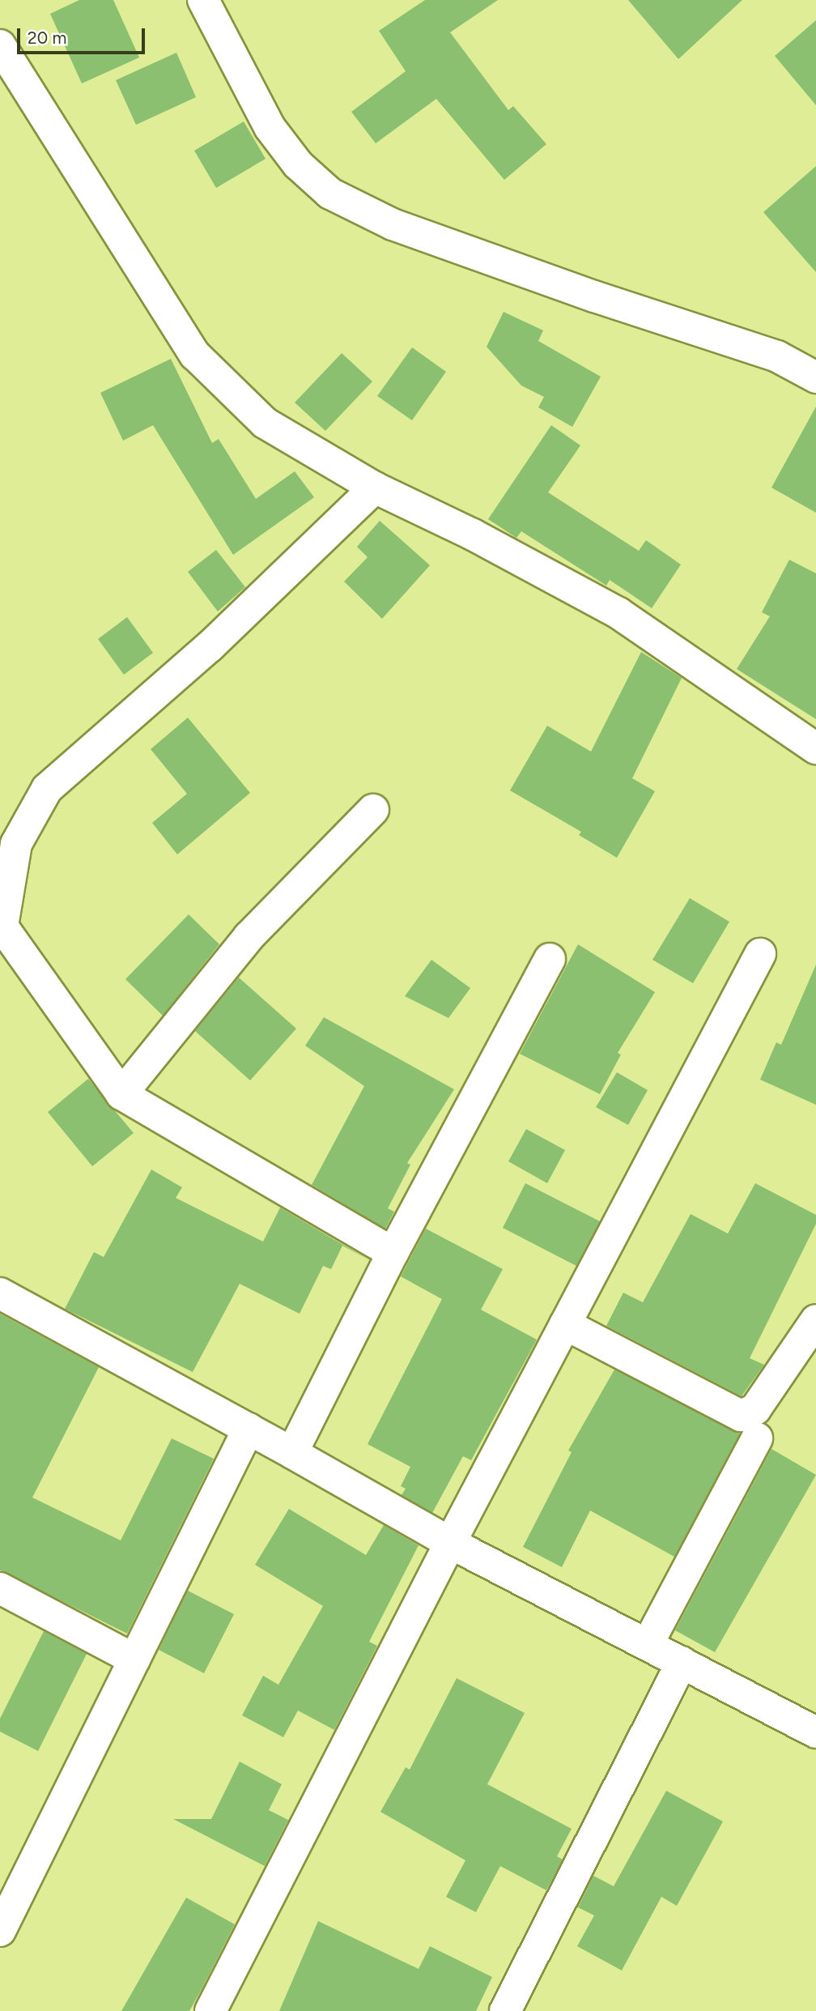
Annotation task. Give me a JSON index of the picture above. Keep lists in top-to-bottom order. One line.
{"scale_bar":"20 m"}
